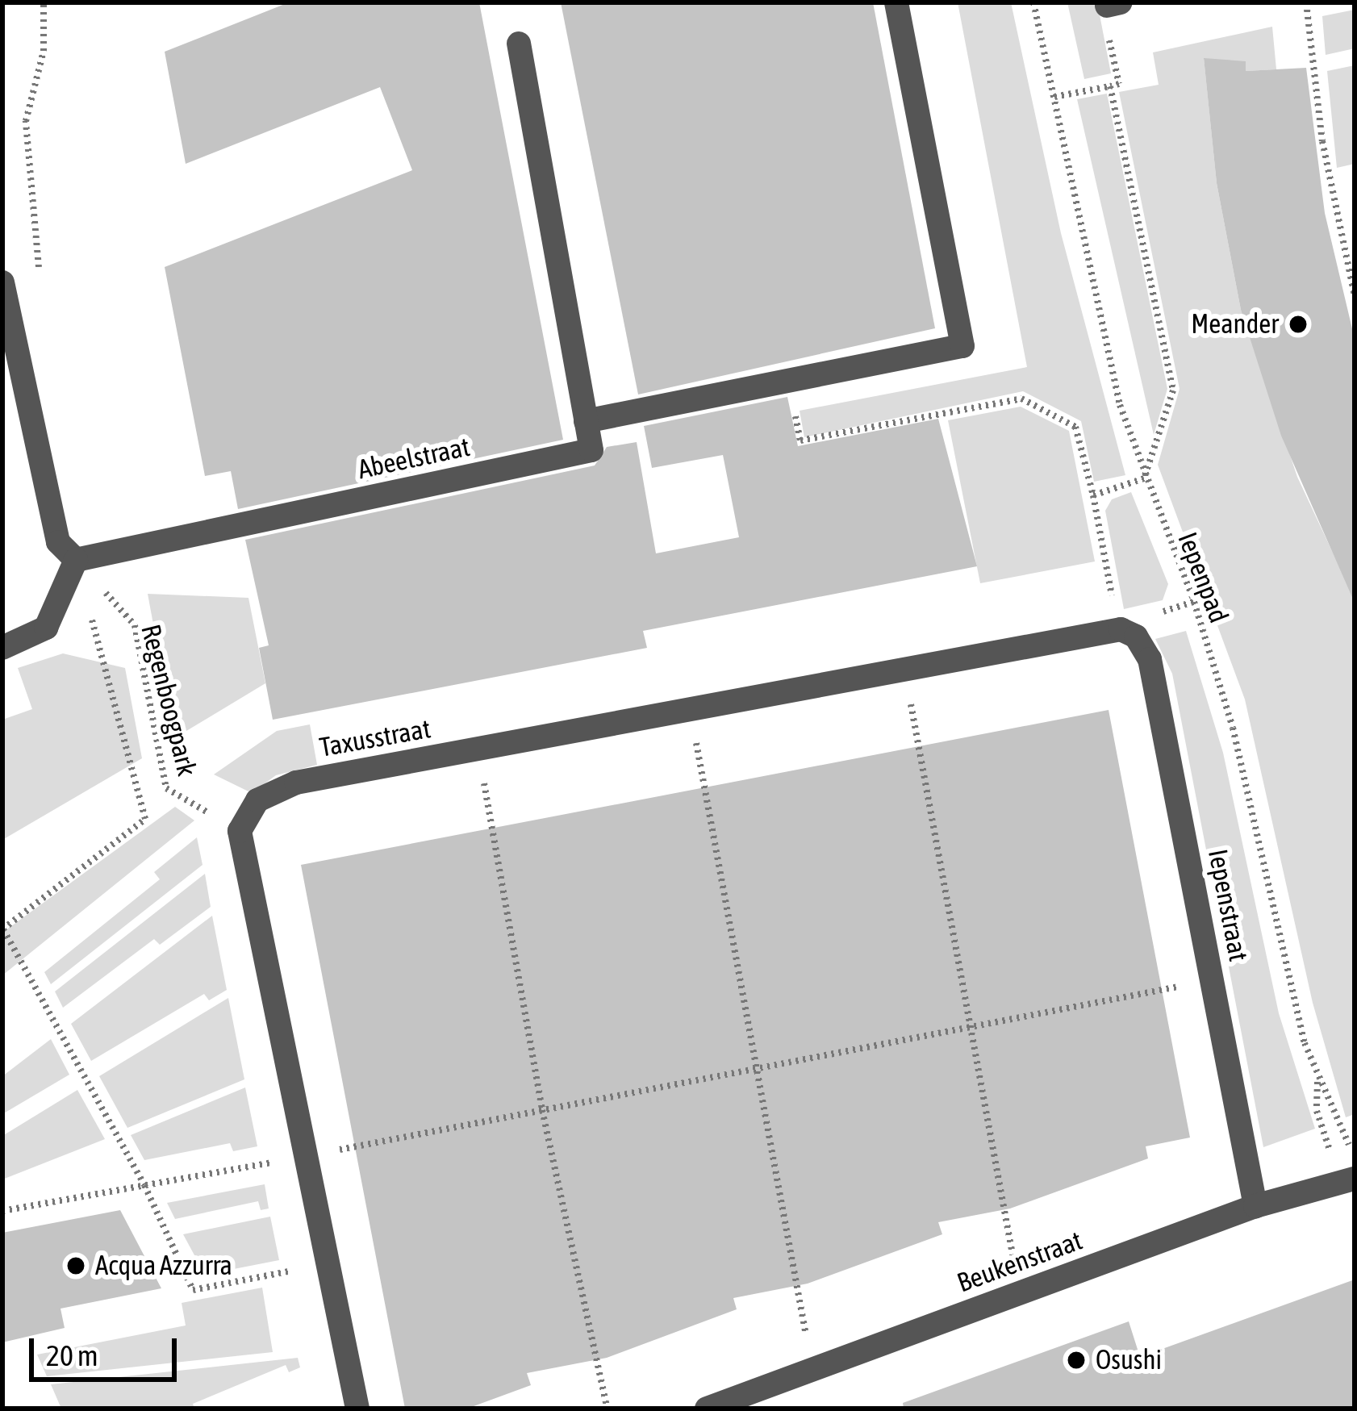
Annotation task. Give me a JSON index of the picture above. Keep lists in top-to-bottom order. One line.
{"streets":{"street":["Abeelstraat","Taxusstraat","Iepenstraat","Beukenstraat"],"path":["Iepenpad","Regenboogpark"]},"crossings":[["Abeelstraat","Regenboogpark"],["Regenboogpark","Taxusstraat"],["Taxusstraat","Iepenstraat"],["Iepenstraat","Beukenstraat"]],"places":["Meander","Acqua Azzurra","Osushi"],"scale_bar":"20 m"}
